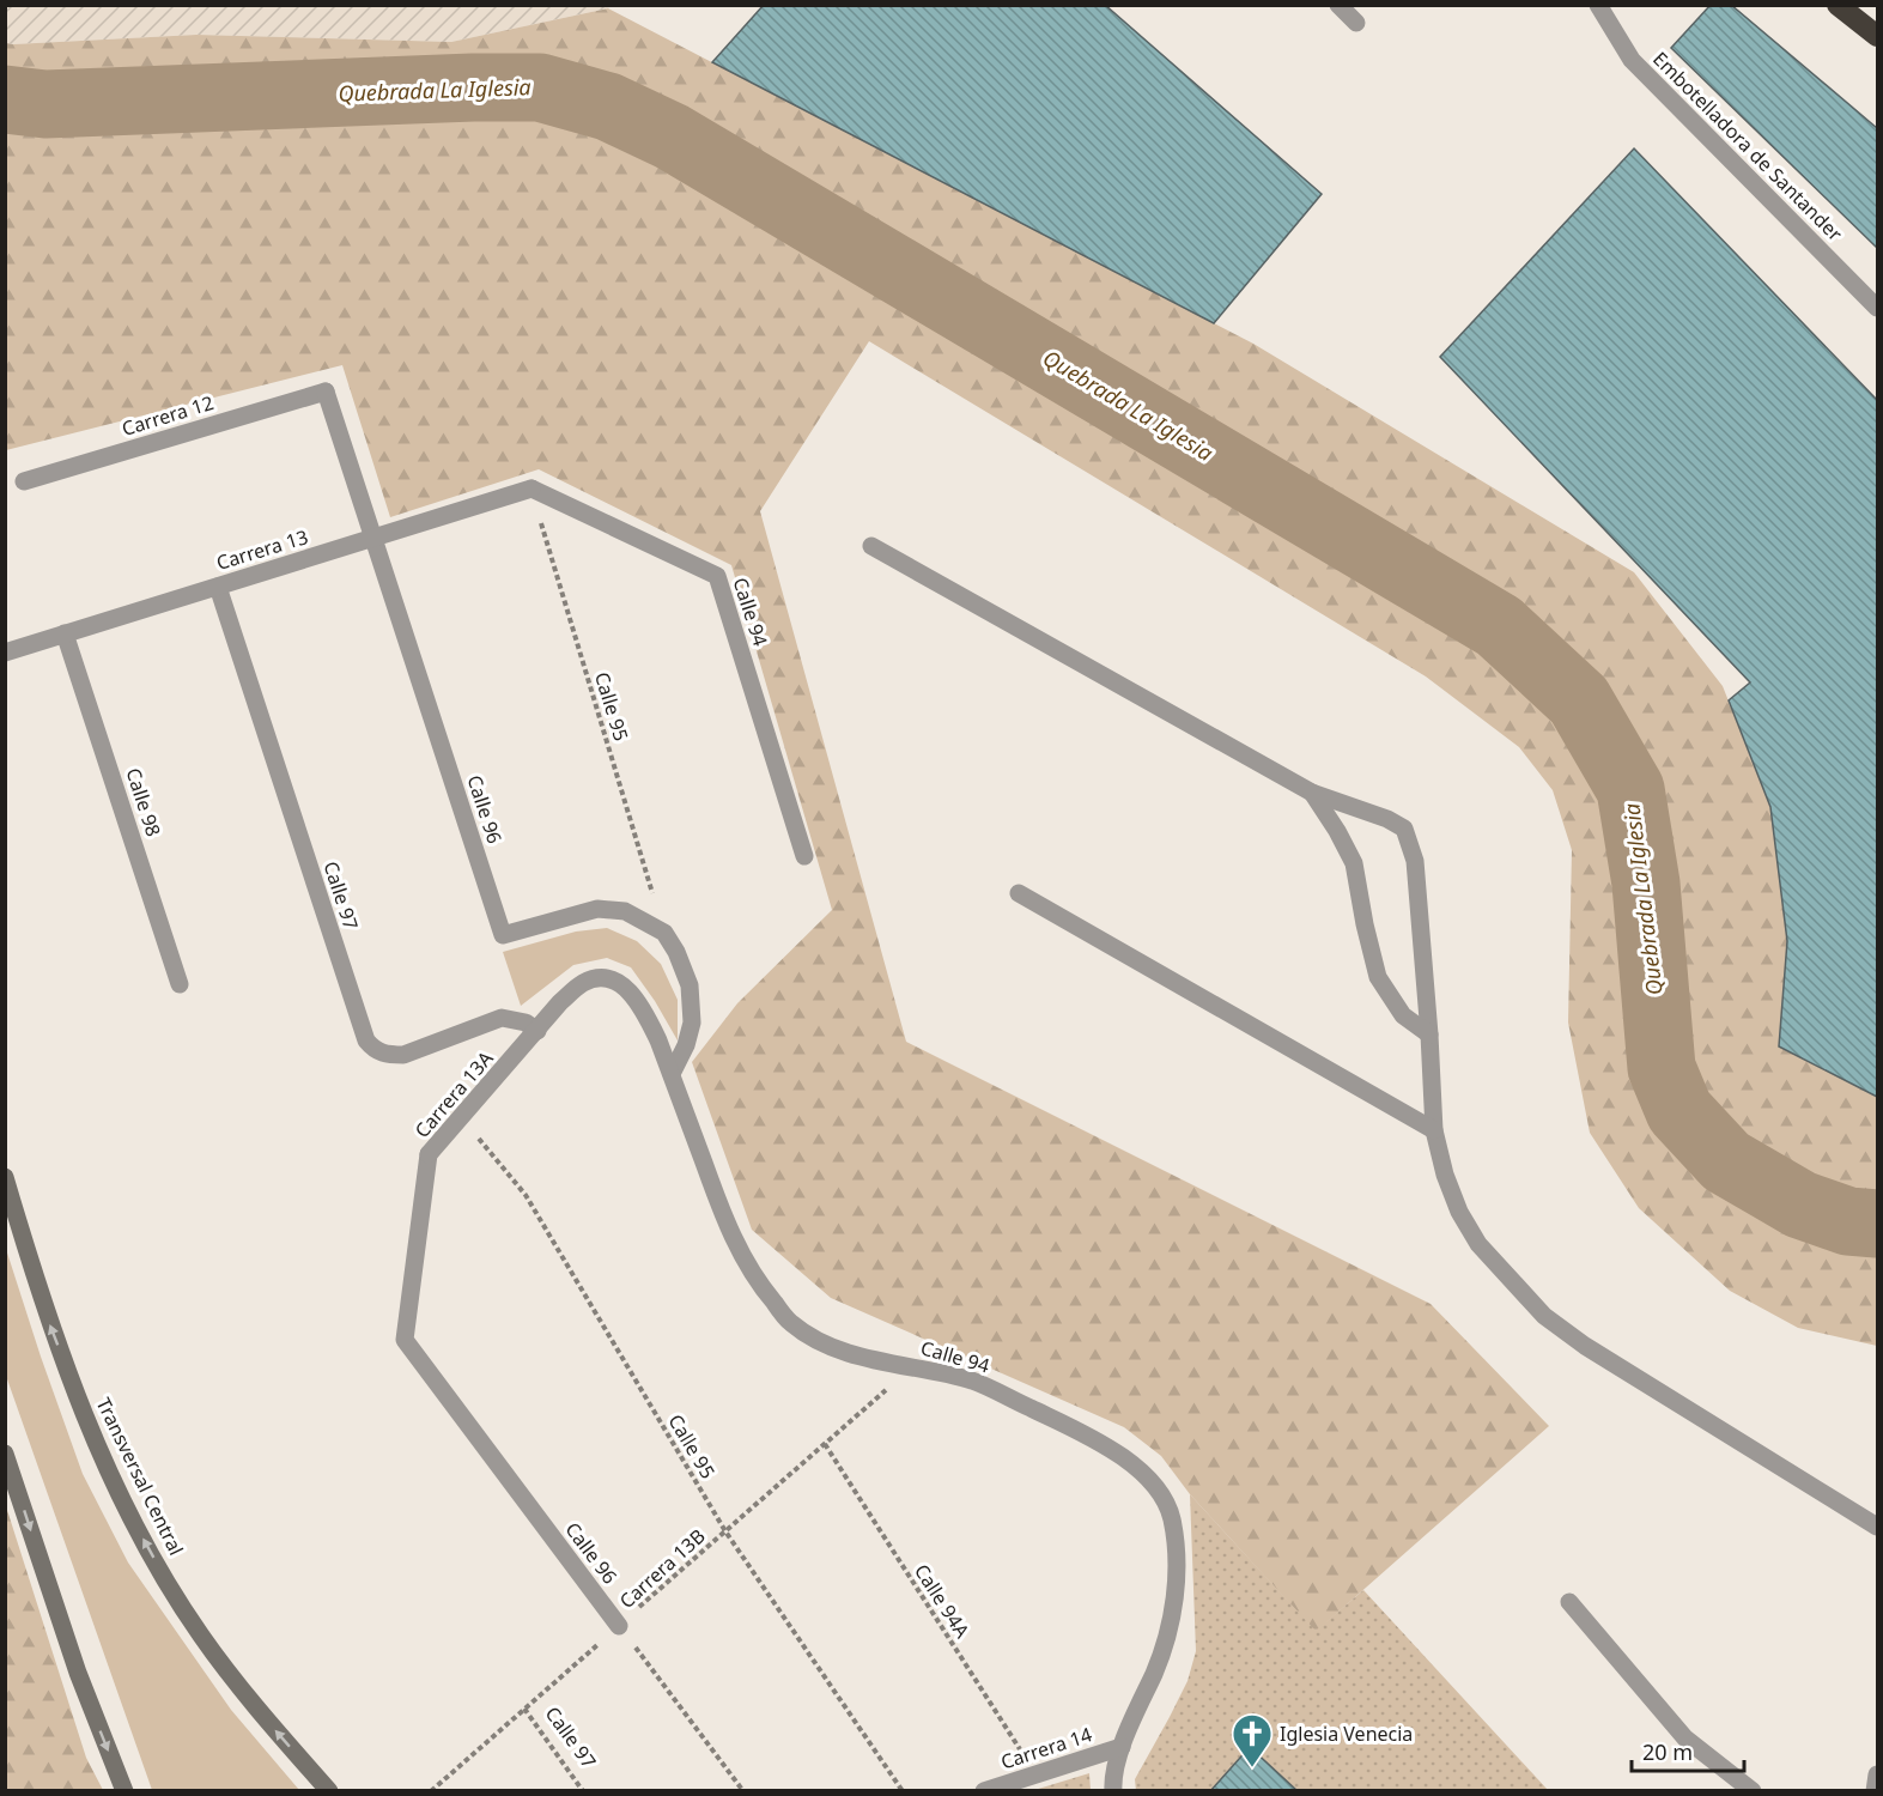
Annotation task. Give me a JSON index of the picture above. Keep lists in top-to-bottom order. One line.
{"streets":{"main road":["Transversal Central"],"street":["Embotelladora de Santander","Carrera 12","Carrera 13","Calle 94","Calle 98","Calle 96","Calle 97","Carrera 13A","Carrera 14"],"path":["Calle 95","Carrera 13B","Calle 94A"]},"crossings":[["Carrera 12","Calle 96"],["Carrera 13","Calle 94"],["Carrera 13","Calle 95"],["Carrera 13","Calle 98"],["Carrera 13","Calle 96"],["Carrera 13","Calle 97"],["Calle 94","Calle 95"],["Calle 94","Carrera 13A"],["Calle 94","Carrera 13B"],["Calle 94","Carrera 14"],["Calle 95","Calle 96"],["Calle 95","Carrera 13A"],["Calle 95","Carrera 13B"],["Calle 96","Carrera 13A"],["Calle 96","Carrera 13B"],["Calle 97","Carrera 13A"],["Calle 97","Carrera 13B"],["Carrera 13B","Calle 94A"],["Calle 94A","Carrera 14"]],"water":["Quebrada La Iglesia"],"places":{"church":["Iglesia Venecia"]},"scale_bar":"20 m"}
